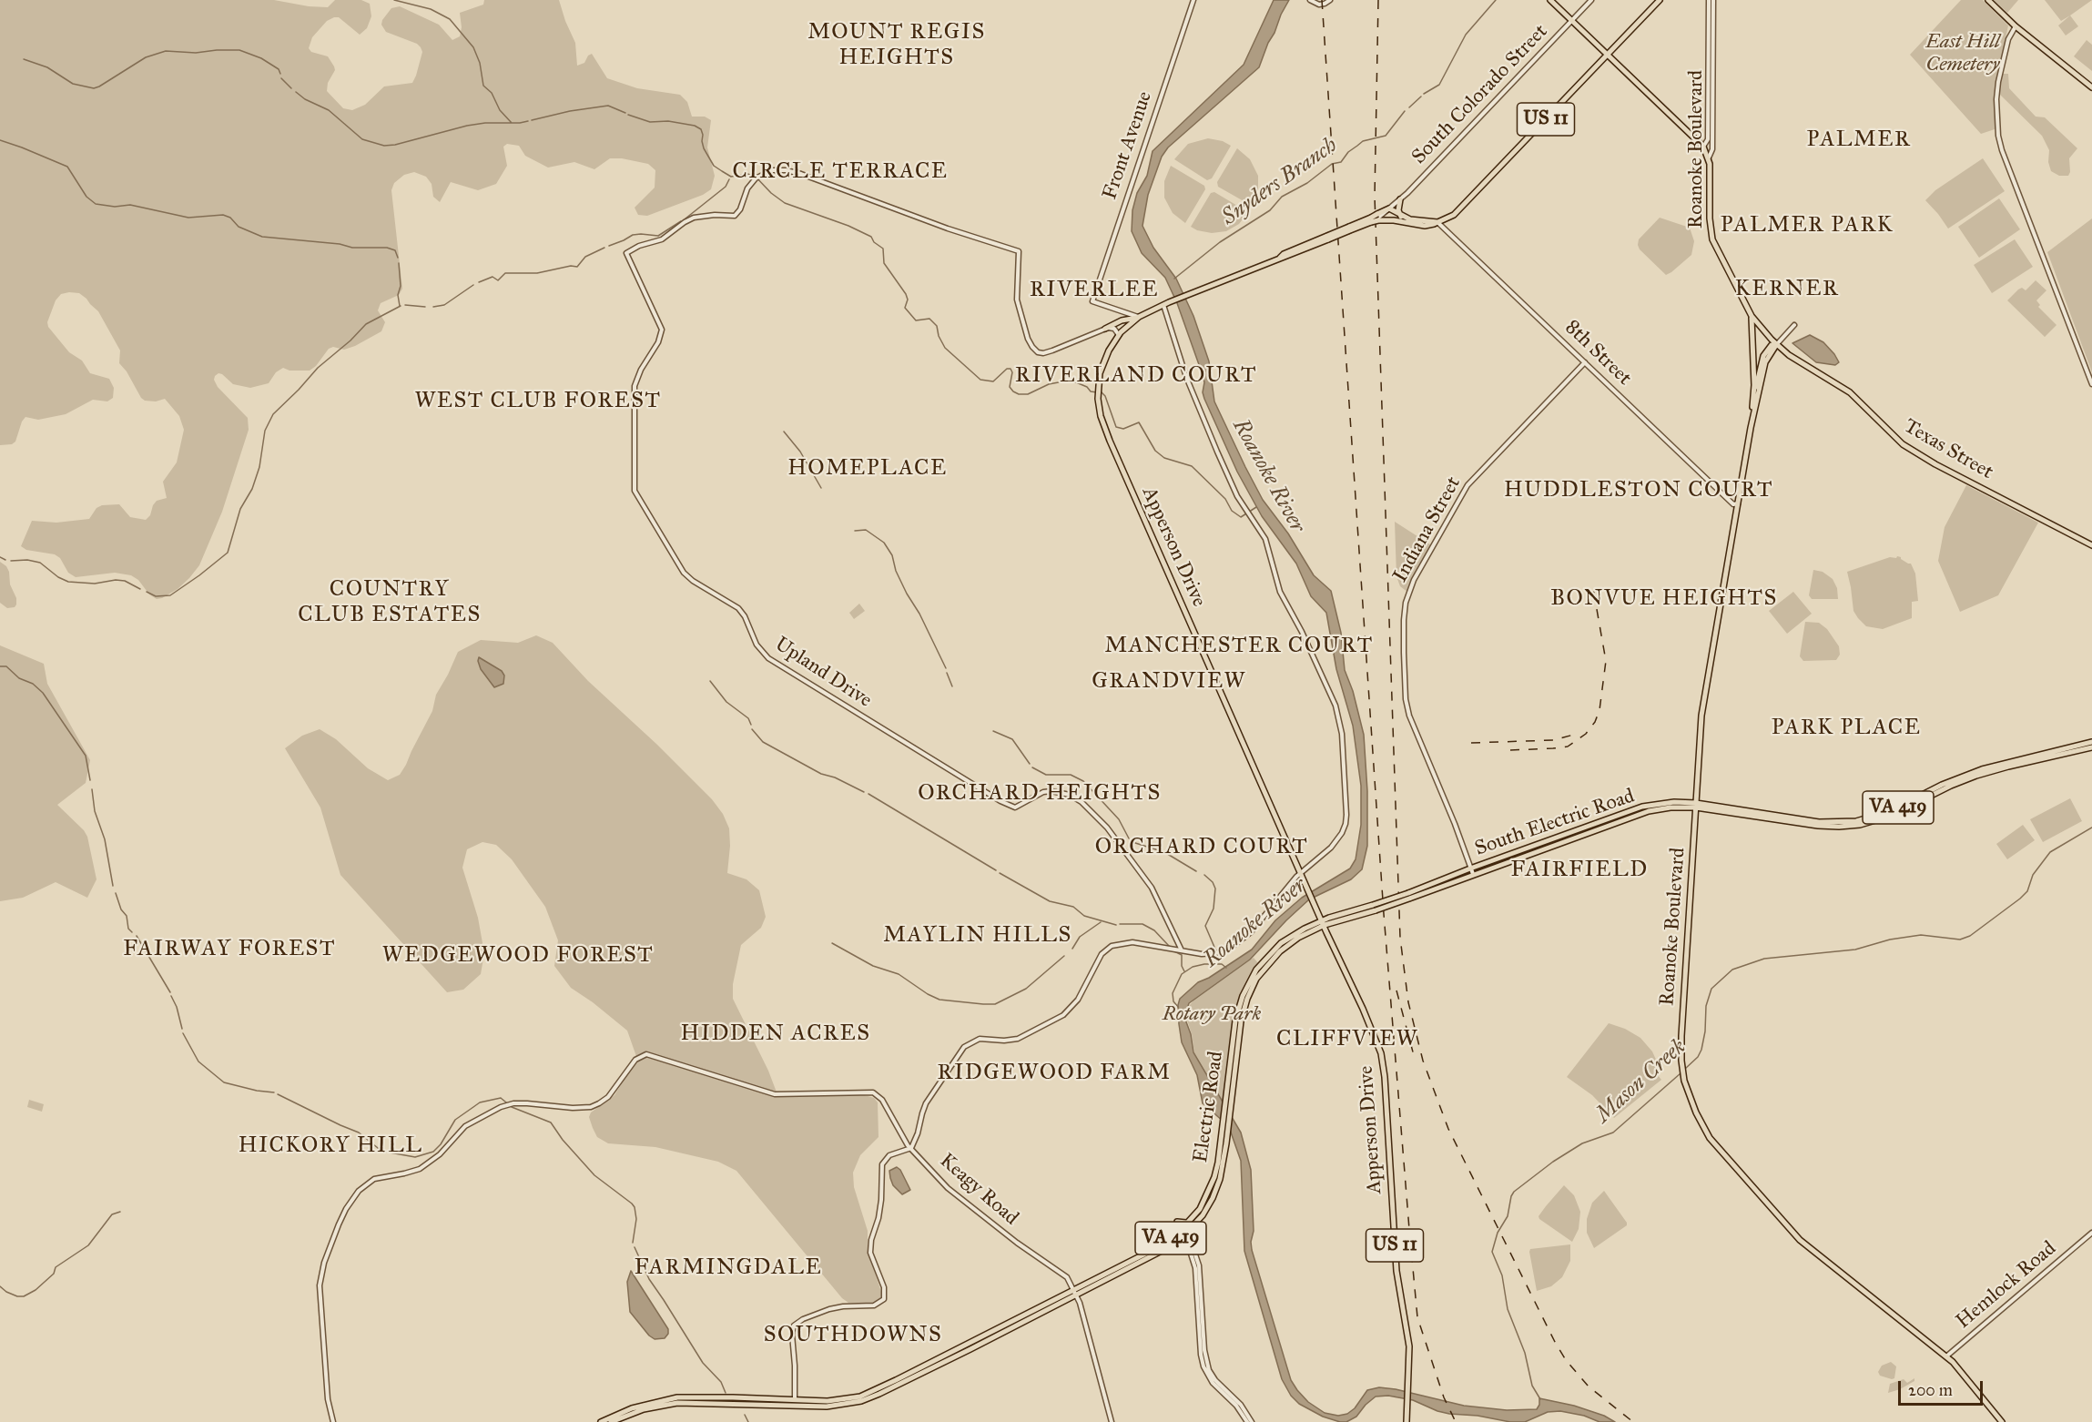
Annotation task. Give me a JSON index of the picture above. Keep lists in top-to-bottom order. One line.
{"streets":{"main road":["South Colorado Street","US 11","Roanoke Boulevard","Texas Street","Apperson Drive","VA 419","South Electric Road","Electric Road"],"street":["Front Avenue","8th Street","Indiana Street","Upland Drive","Keagy Road","Hemlock Road"]},"crossings":[["South Colorado Street","US 11"],["US 11","Front Avenue"],["US 11","8th Street"],["US 11","Apperson Drive"],["Front Avenue","Apperson Drive"],["Roanoke Boulevard","8th Street"],["Roanoke Boulevard","Texas Street"],["Roanoke Boulevard","South Electric Road"],["Roanoke Boulevard","Hemlock Road"],["8th Street","Indiana Street"],["Indiana Street","South Electric Road"],["Indiana Street","Electric Road"],["Apperson Drive","Electric Road"],["VA 419","Electric Road"],["VA 419","Keagy Road"],["South Electric Road","Electric Road"],["Electric Road","Keagy Road"]],"districts":["MOUNT REGIS HEIGHTS","PALMER","CIRCLE TERRACE","PALMER PARK","KERNER","RIVERLEE","RIVERLAND COURT","WEST CLUB FOREST","HOMEPLACE","HUDDLESTON COURT","COUNTRY CLUB ESTATES","BONVUE HEIGHTS","MANCHESTER COURT","GRANDVIEW","PARK PLACE","ORCHARD HEIGHTS","ORCHARD COURT","FAIRFIELD","MAYLIN HILLS","FAIRWAY FOREST","WEDGEWOOD FOREST","HIDDEN ACRES","CLIFFVIEW","RIDGEWOOD FARM","HICKORY HILL","FARMINGDALE","SOUTHDOWNS"],"water":["Snyders Branch","Roanoke River","Mason Creek"],"parks":["East Hill Cemetery","Rotary Park"],"scale_bar":"200 m"}
